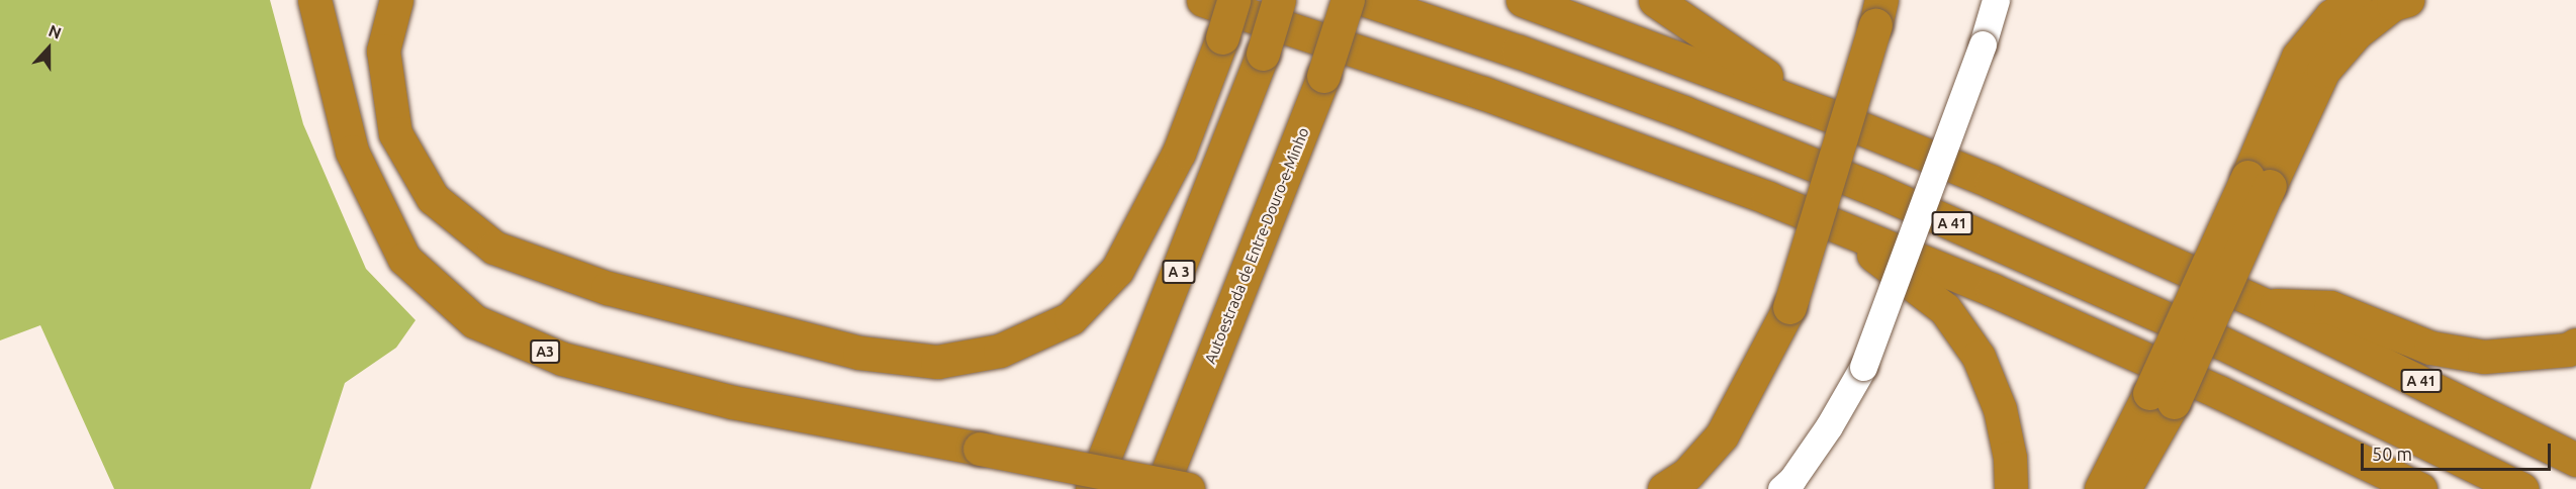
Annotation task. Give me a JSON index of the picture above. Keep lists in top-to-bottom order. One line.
{"streets":{"highway":["A 41","Autoestrada de Entre-Douro-e-Minho","A 3","A3"]},"scale_bar":"50 m","north":"top"}
